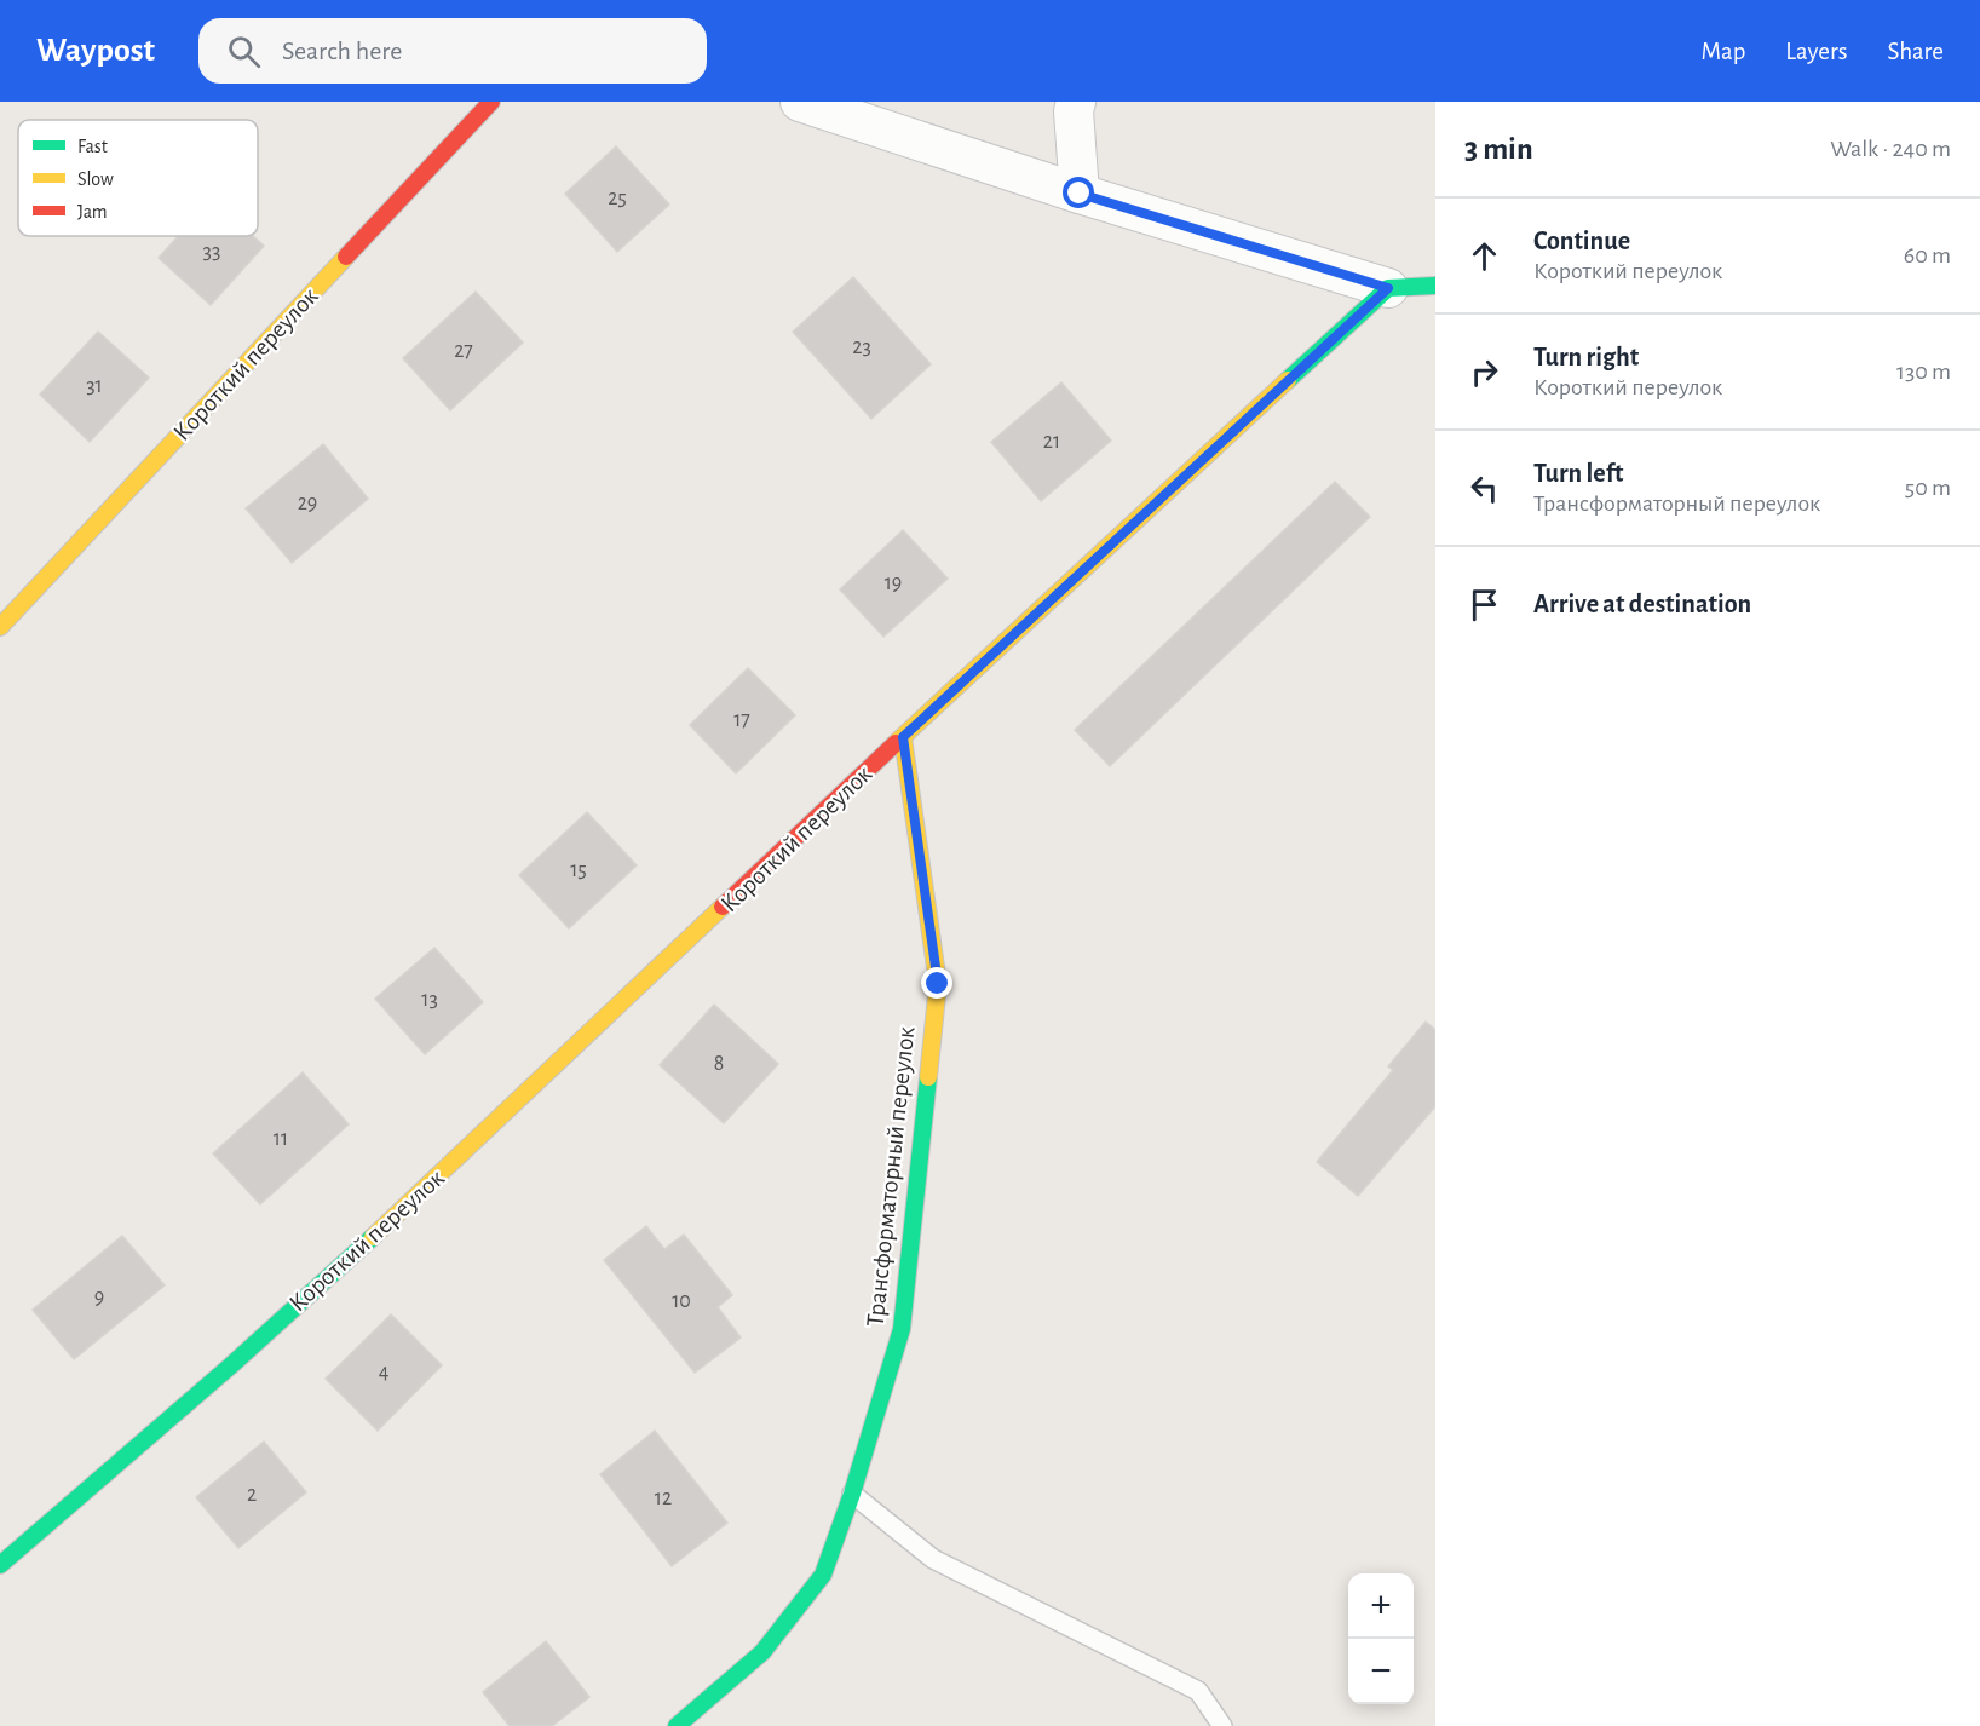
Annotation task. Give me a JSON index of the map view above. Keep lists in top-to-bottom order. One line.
{"streets":{"street":["Короткий переулок","Трансформаторный переулок"]},"crossings":[["Короткий переулок","Трансформаторный переулок"]],"house_numbers":["25","33","23","27","31","21","29","19","17","15","13","8","11","9","10","4","2","12"],"legend":["Fast","Slow","Jam"],"page":{"header":"Waypost","search":"Search here","nav":["Map","Layers","Share"],"heading":["3 min","Walk · 240 m"],"list":[["Continue","Короткий переулок","60 m"],["Turn right","Короткий переулок","130 m"],["Turn left","Трансформаторный переулок","50 m"],"Arrive at destination"],"map_buttons":["+","−"]}}
